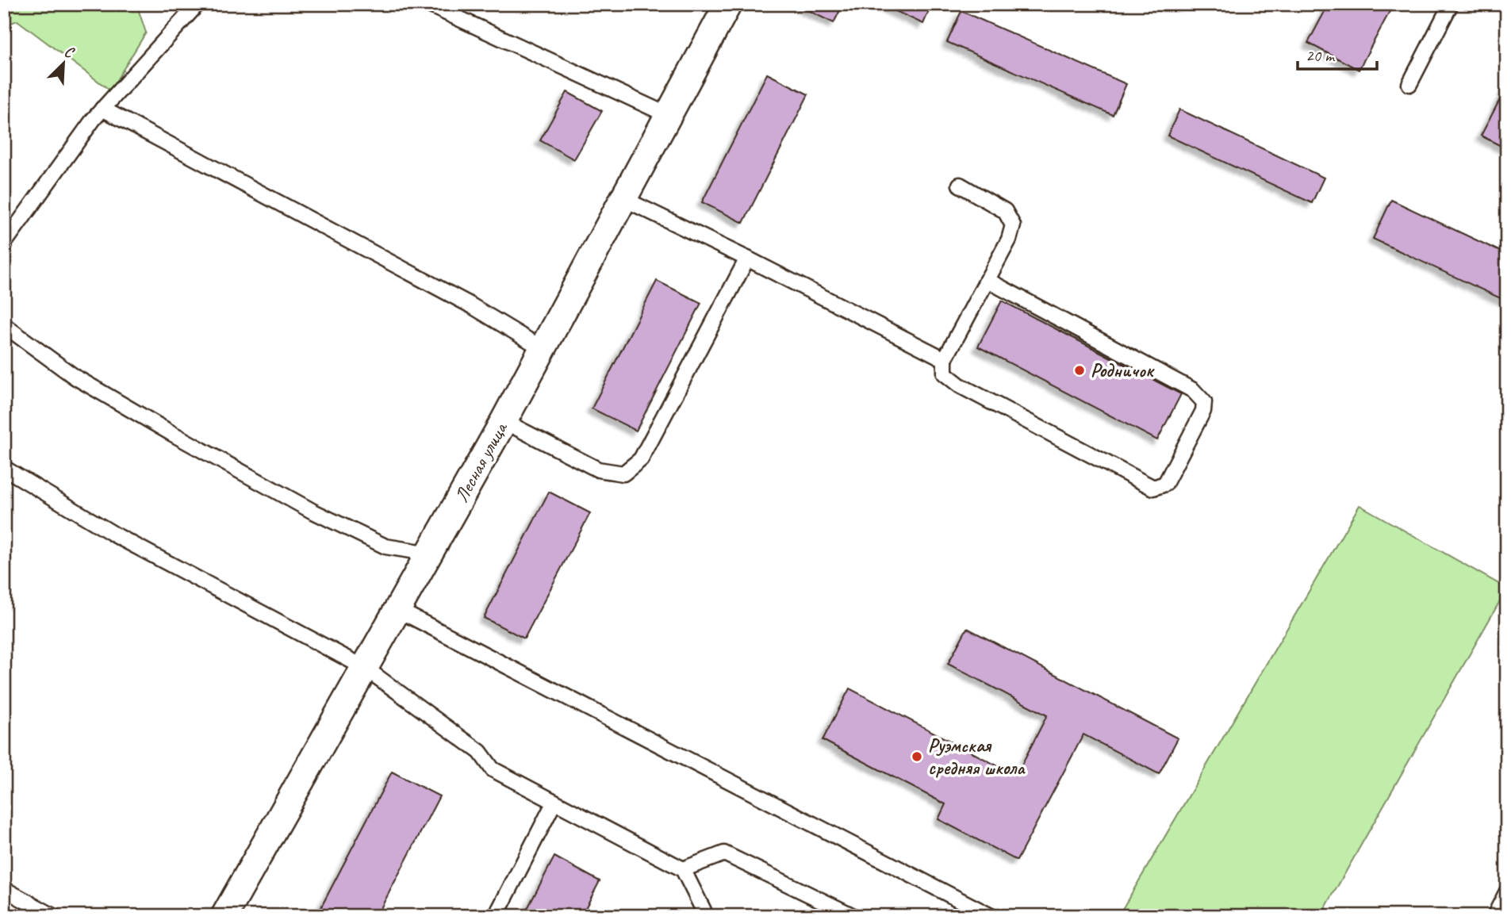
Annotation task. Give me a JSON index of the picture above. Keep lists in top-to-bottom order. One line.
{"streets":{"street":["Лесная улица"]},"places":["Родничок","Руэмская средняя школа"],"scale_bar":"20 m","north":"top right"}
